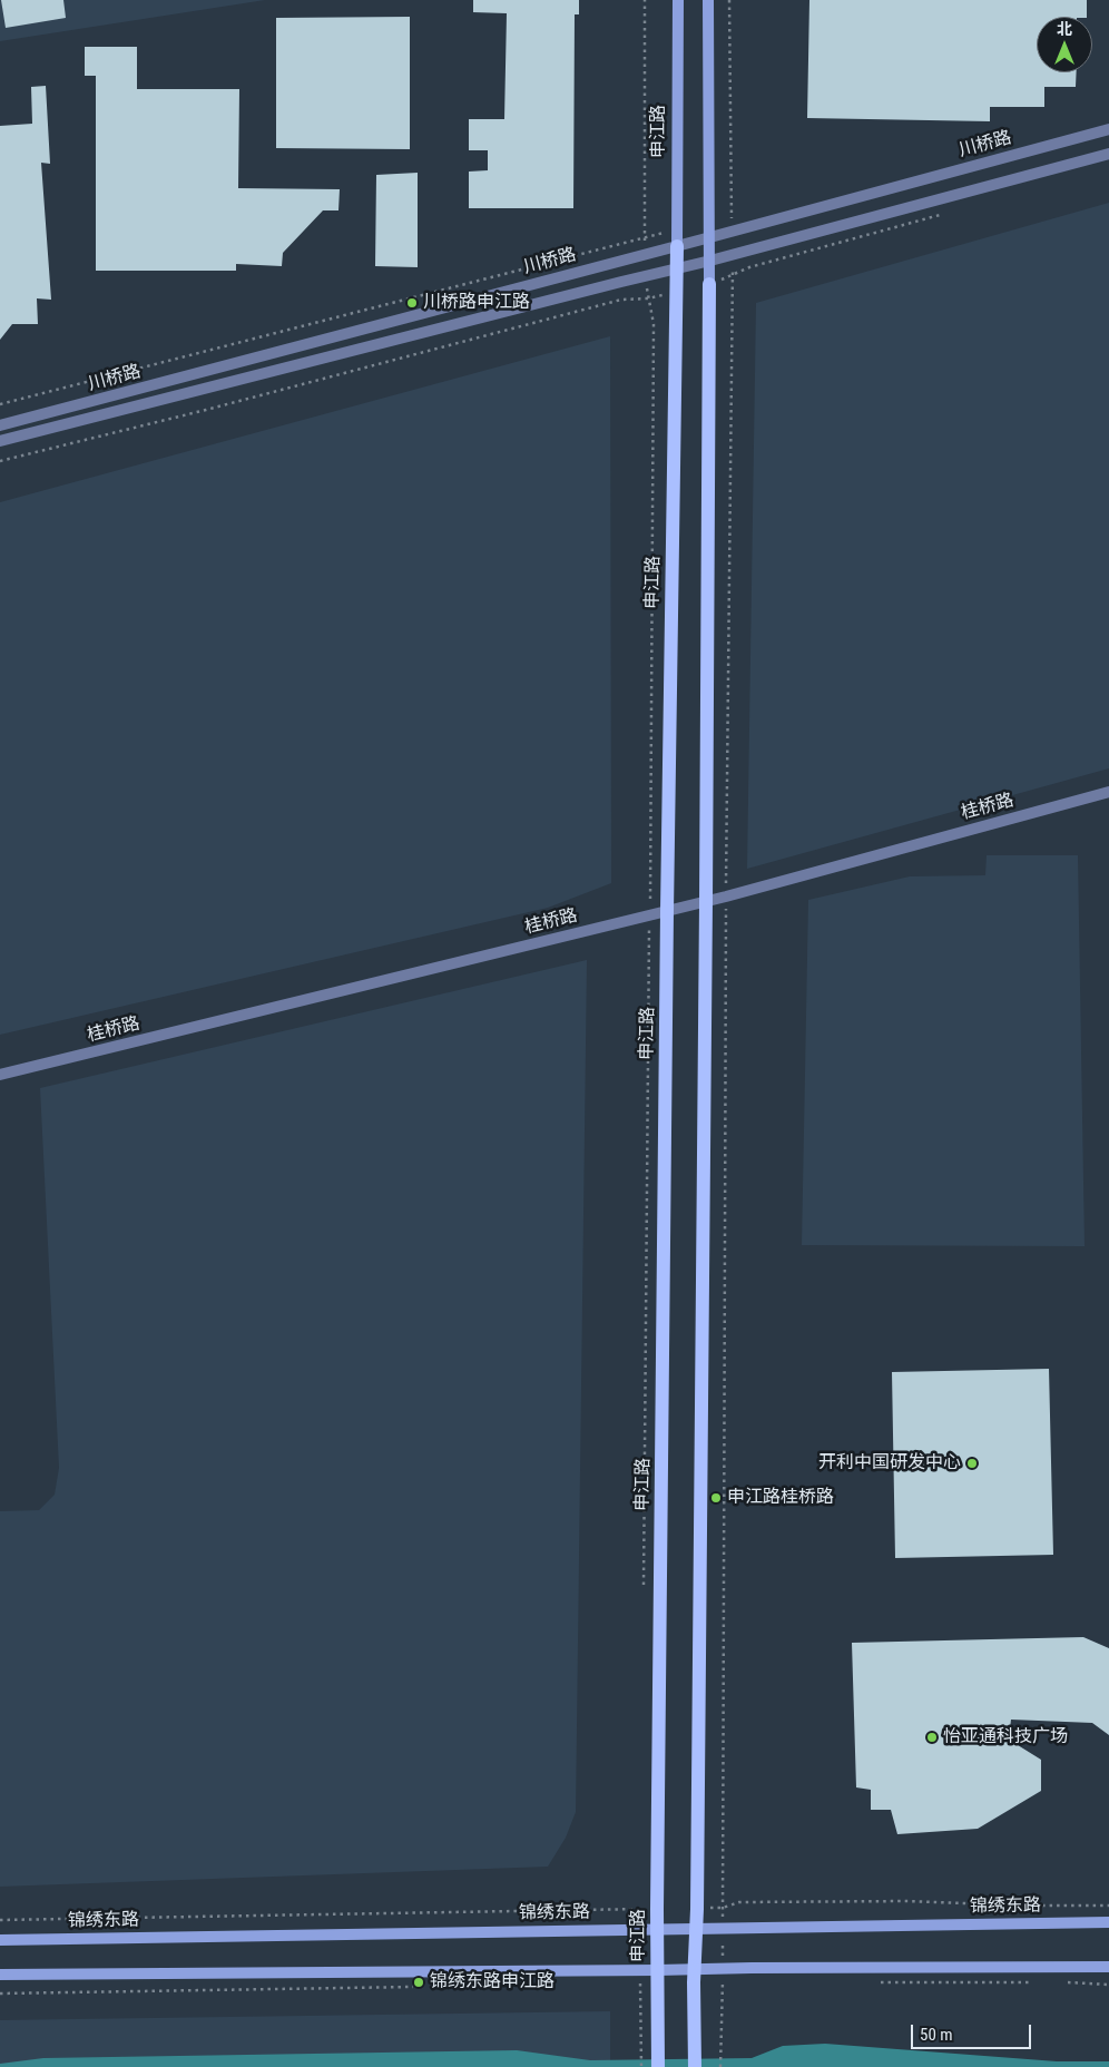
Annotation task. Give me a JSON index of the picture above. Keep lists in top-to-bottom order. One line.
{"streets":{"main road":["申江路","锦绣东路"],"street":["川桥路","桂桥路"]},"crossings":[["申江路","川桥路"],["申江路","桂桥路"],["申江路","锦绣东路"]],"places":["川桥路申江路","开利中国研发中心","申江路桂桥路","怡亚通科技广场","锦绣东路申江路"],"scale_bar":"50 m","north":"top"}
